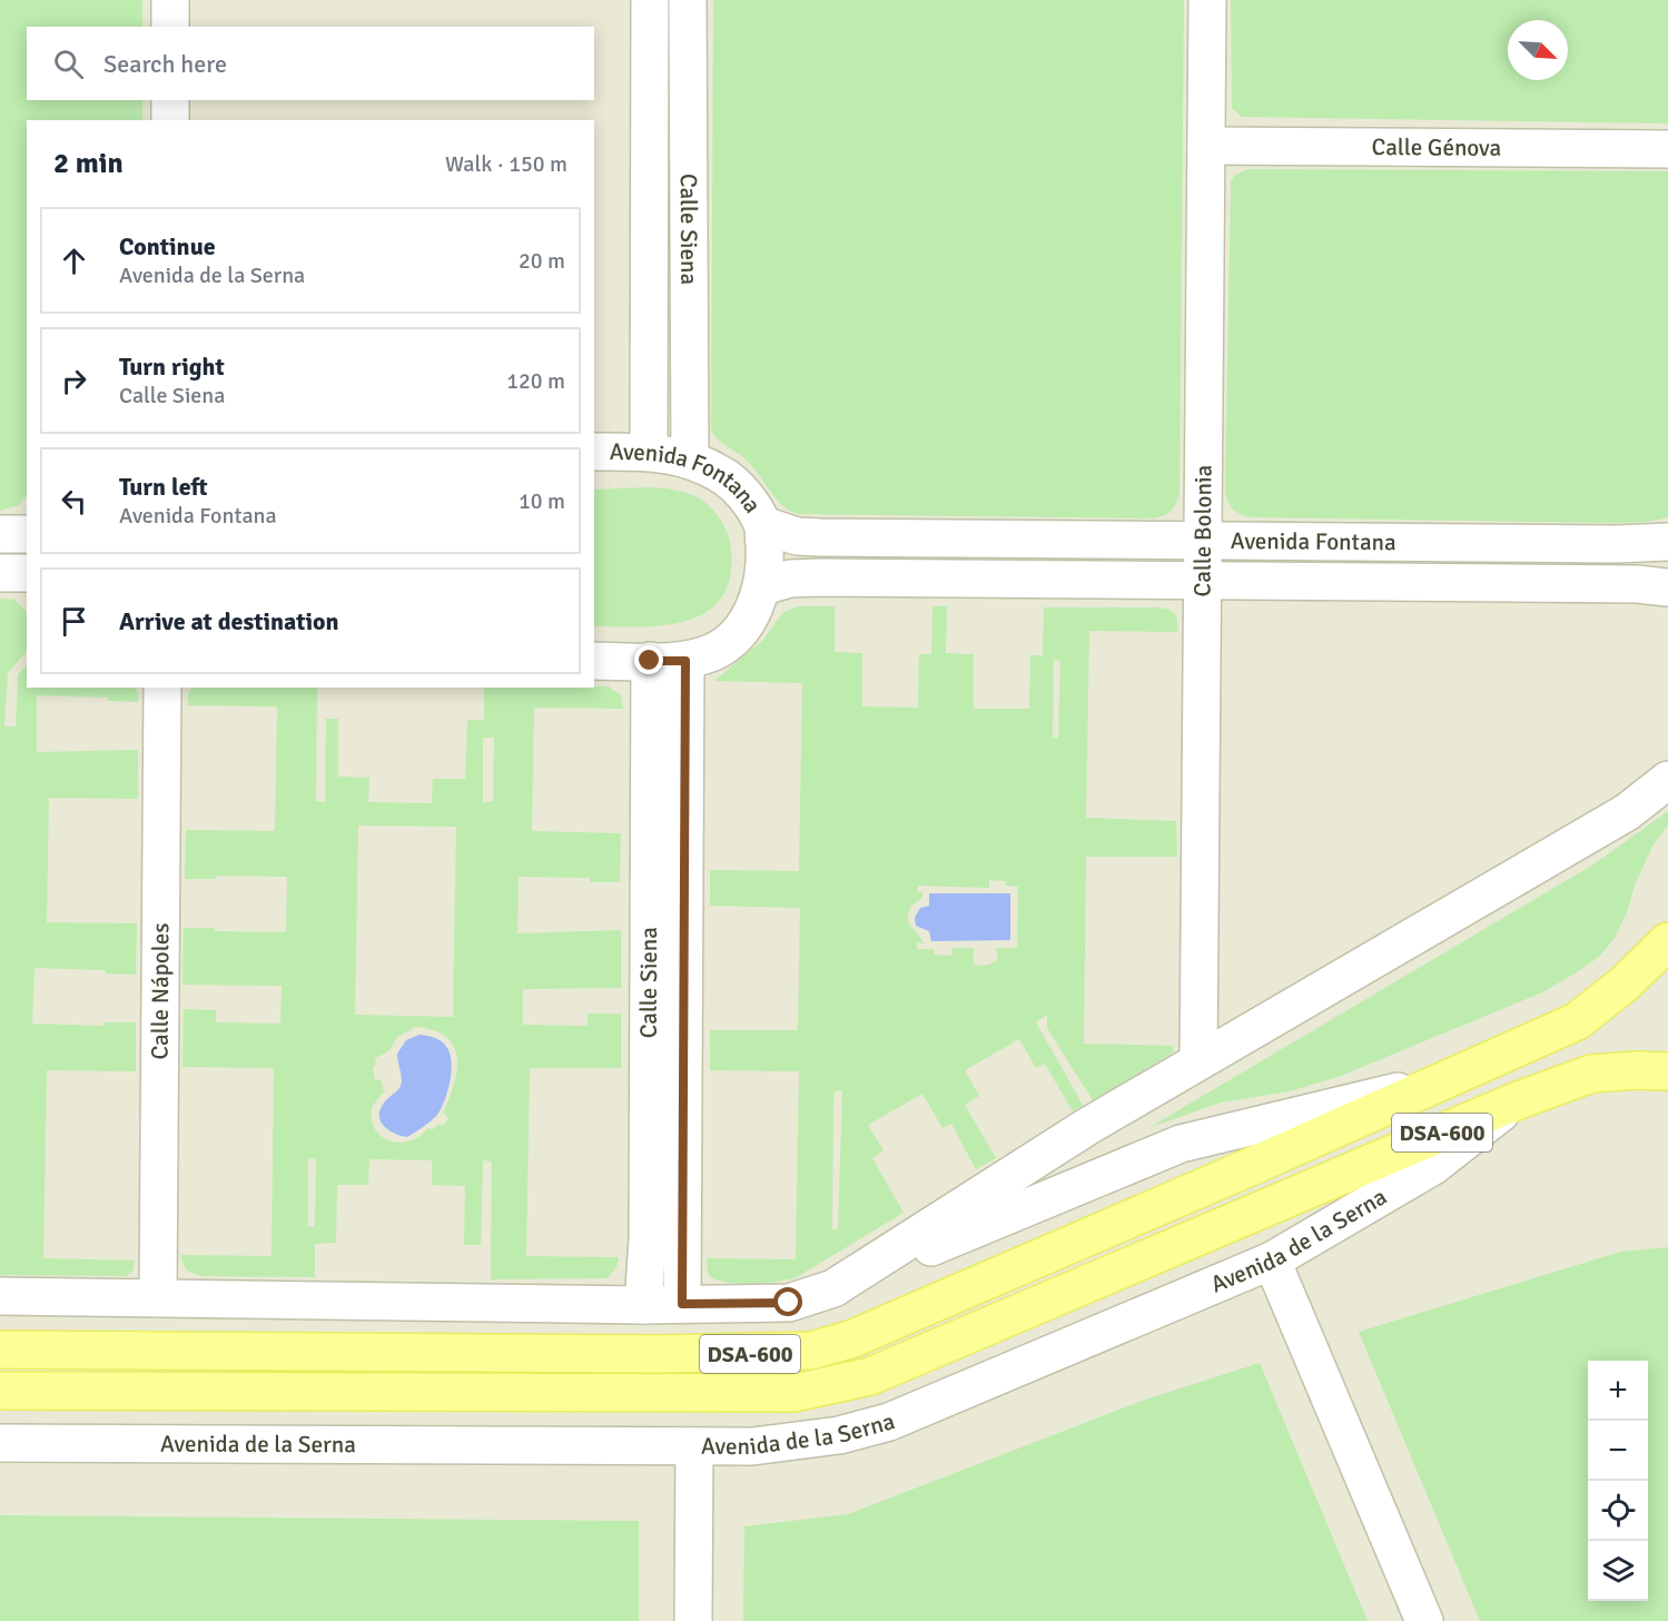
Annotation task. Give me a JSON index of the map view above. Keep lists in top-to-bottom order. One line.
{"streets":{"main road":["DSA-600","Avenida de la Serna"],"street":["Calle Génova","Calle Siena","Avenida Fontana","Calle Bolonia","Calle Nápoles"]},"crossings":[["Calle Génova","Calle Bolonia"],["Calle Siena","Avenida Fontana"],["Avenida Fontana","Calle Bolonia"]],"north":"bottom right","page":{"search":"Search here","heading":["2 min","Walk · 150 m"],"list":[["Continue","Avenida de la Serna","20 m"],["Turn right","Calle Siena","120 m"],["Turn left","Avenida Fontana","10 m"],"Arrive at destination"],"map_buttons":["+","−"]}}
